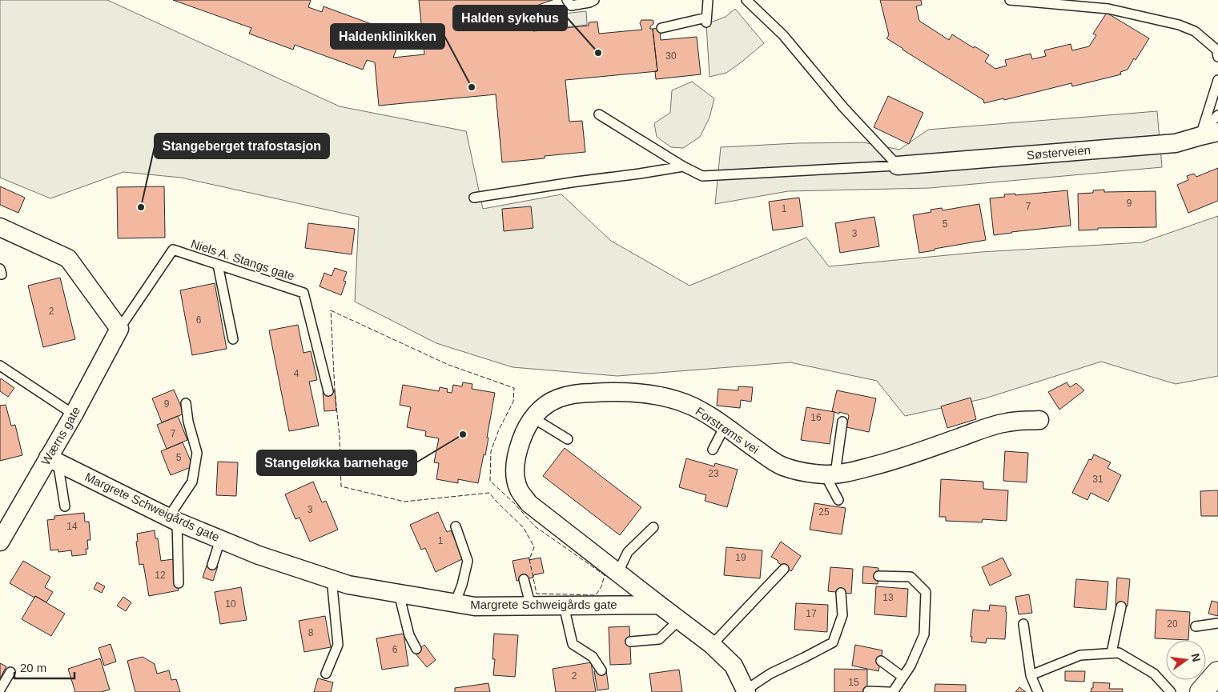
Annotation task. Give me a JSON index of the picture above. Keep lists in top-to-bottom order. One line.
{"streets":{"street":["Søsterveien","Forstrøms vei","Wærns gate","Margrete Schweigårds gate"],"lane":["Niels A. Stangs gate"]},"crossings":[["Niels A. Stangs gate","Wærns gate"],["Forstrøms vei","Margrete Schweigårds gate"],["Wærns gate","Margrete Schweigårds gate"]],"places":["Halden sykehus","Haldenklinikken","Stangeberget trafostasjon","Stangeløkka barnehage"],"house_numbers":["30","9","7","1","5","3","2","6","4","9","16","7","5","23","31","3","25","14","1","19","12","13","10","17","20","8","6","2","15"],"scale_bar":"20 m","north":"right"}
